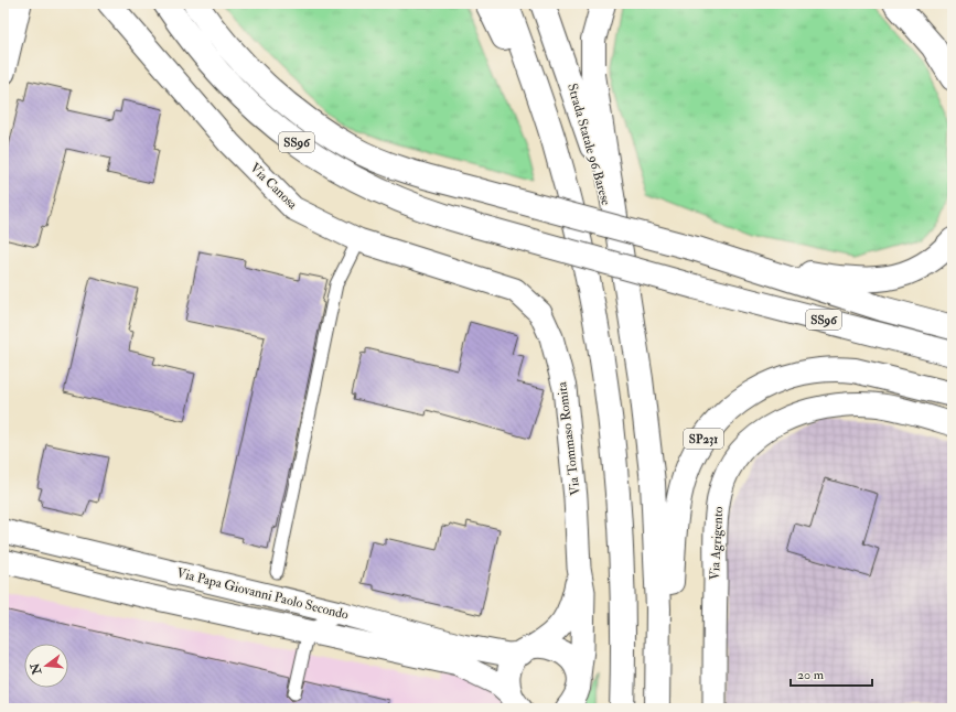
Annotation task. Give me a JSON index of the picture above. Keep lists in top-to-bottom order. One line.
{"streets":{"main road":["SS96","Strada Statale 96 Barese","SP231"],"street":["Via Canosa","Via Tommaso Romita","Via Agrigento","Via Papa Giovanni Paolo Secondo"]},"crossings":[["Strada Statale 96 Barese","SP231"],["Via Canosa","Via Tommaso Romita"],["Via Tommaso Romita","Via Papa Giovanni Paolo Secondo"]],"scale_bar":"20 m","north":"left"}
